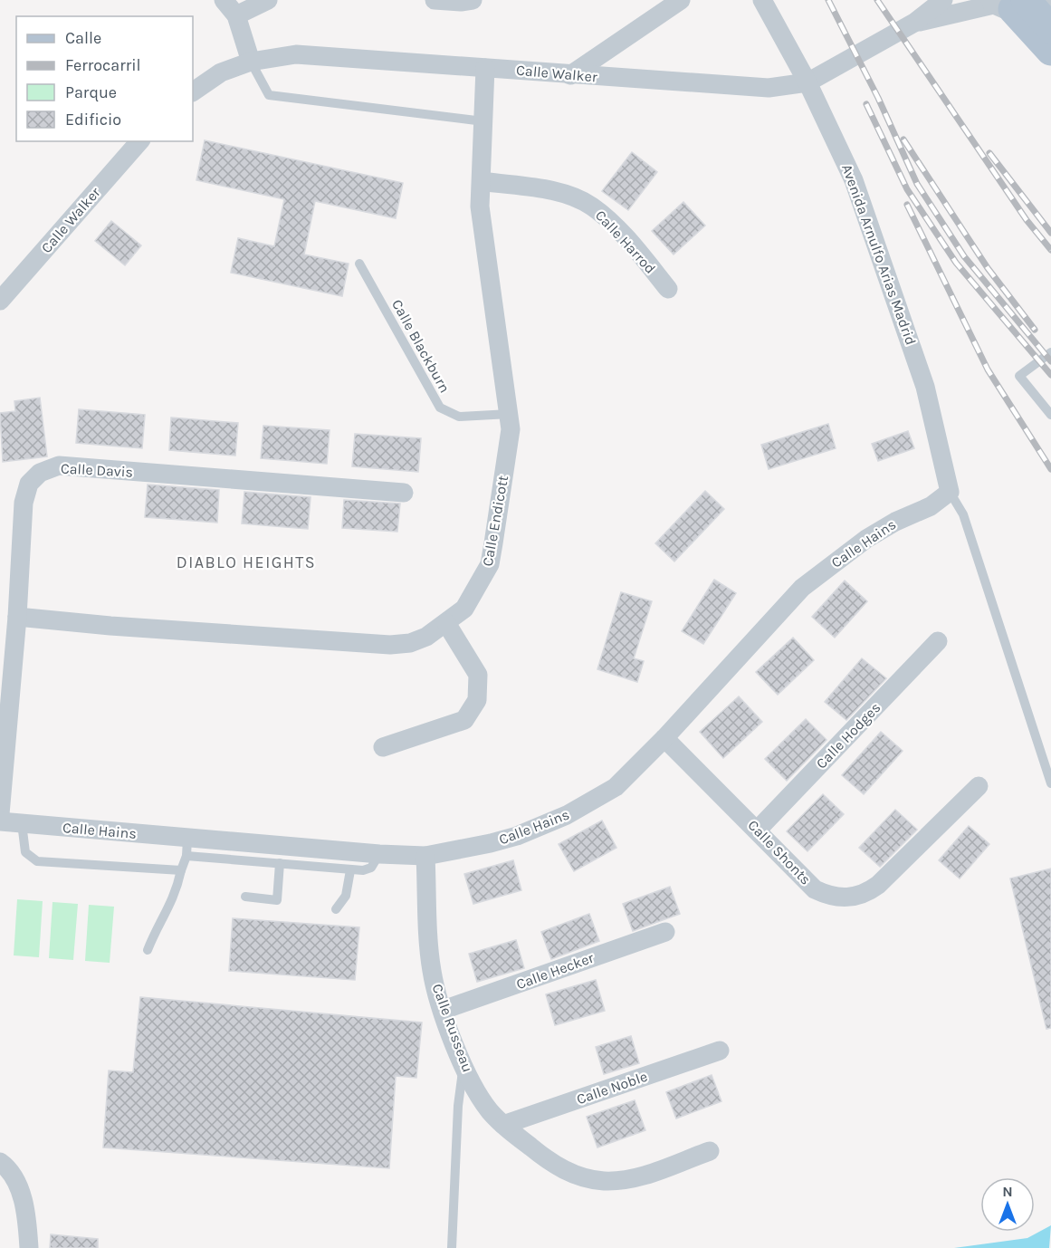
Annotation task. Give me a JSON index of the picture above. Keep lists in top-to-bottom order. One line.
{"streets":{"street":["Calle Walker","Calle Harrod","Avenida Arnulfo Arias Madrid","Calle Davis","Calle Endicott","Calle Hains","Calle Hodges","Calle Shonts","Calle Hecker","Calle Russeau","Calle Noble"],"lane":["Calle Blackburn"]},"crossings":[["Calle Walker","Avenida Arnulfo Arias Madrid"],["Calle Walker","Calle Endicott"],["Calle Harrod","Calle Endicott"],["Avenida Arnulfo Arias Madrid","Calle Hains"],["Calle Blackburn","Calle Endicott"],["Calle Davis","Calle Endicott"],["Calle Hains","Calle Shonts"],["Calle Hains","Calle Russeau"],["Calle Hodges","Calle Shonts"],["Calle Hecker","Calle Russeau"],["Calle Russeau","Calle Noble"]],"districts":["DIABLO HEIGHTS"],"legend":["Calle","Ferrocarril","Parque","Edificio"],"north":"top"}
